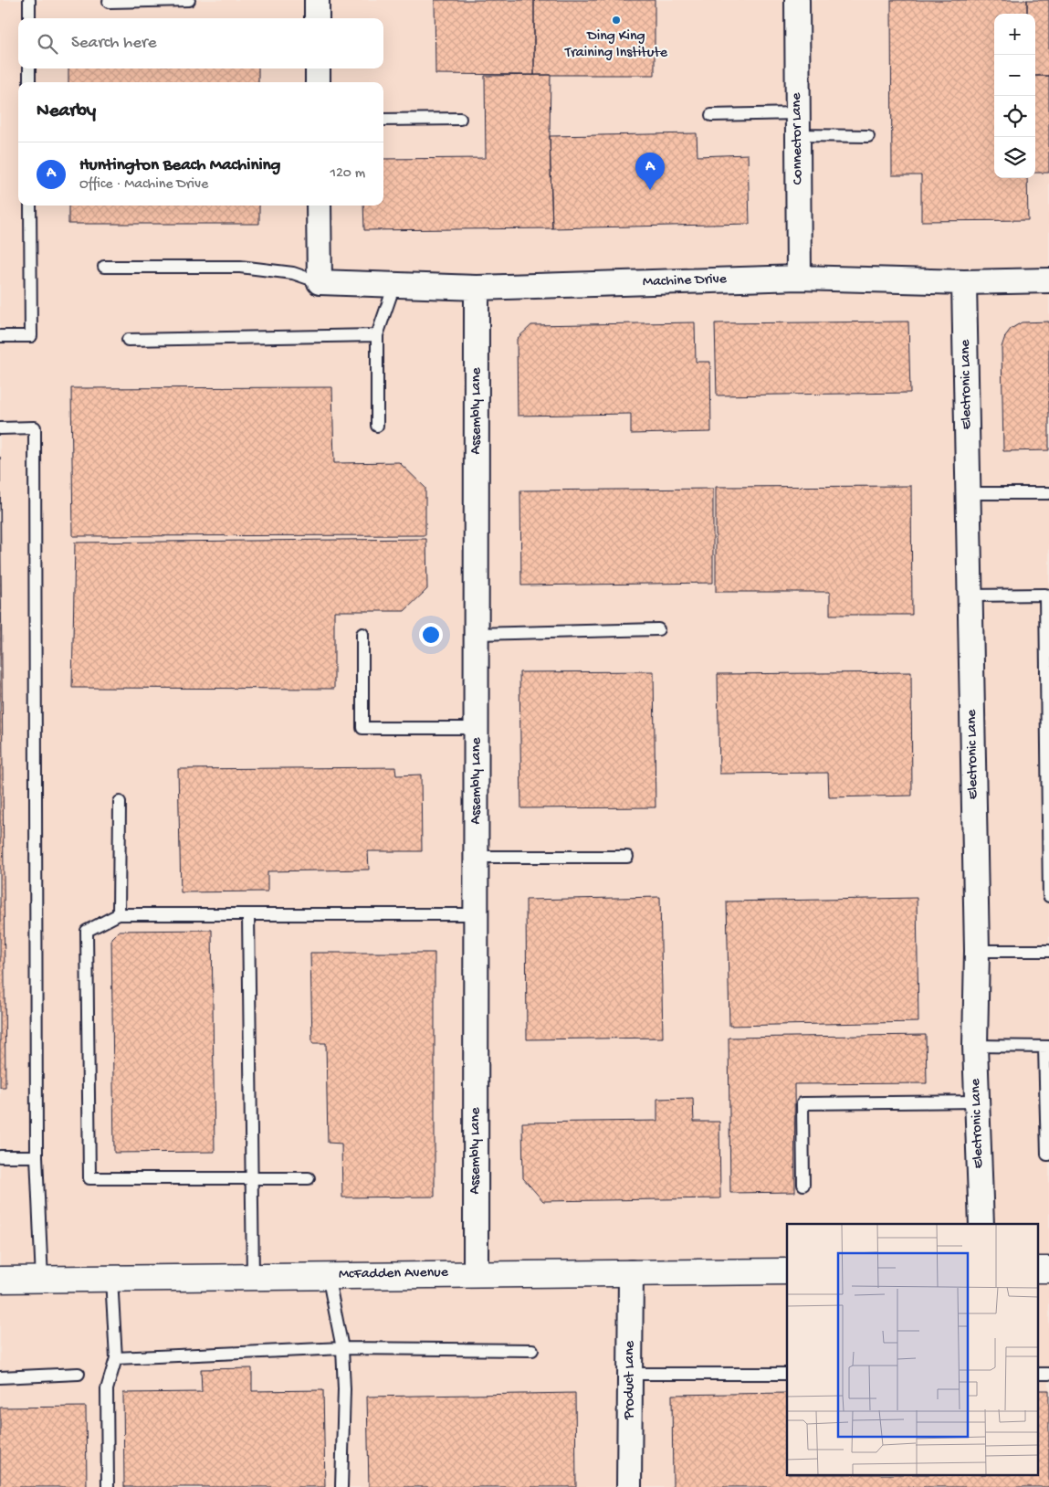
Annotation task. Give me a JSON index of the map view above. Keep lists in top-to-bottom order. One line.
{"streets":{"street":["Connector Lane","Machine Drive","Electronic Lane","Assembly Lane","McFadden Avenue","Product Lane"]},"crossings":[["Connector Lane","Machine Drive"],["Machine Drive","Electronic Lane"],["Machine Drive","Assembly Lane"],["Assembly Lane","McFadden Avenue"],["McFadden Avenue","Product Lane"]],"places":["Ding King Training Institute"],"page":{"map_buttons":["+","−"],"search":"Search here","heading":"Nearby","list":[{"mark":"A","name":"Huntington Beach Machining","note":"Office · Machine Drive","value":"120 m"}],"pins":"A"}}
